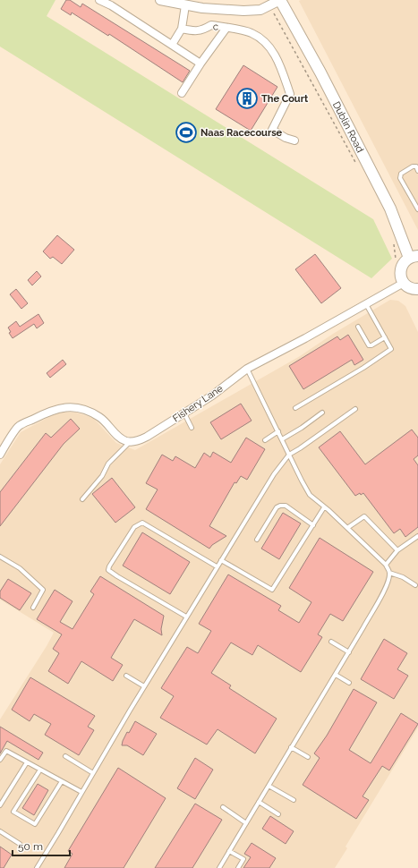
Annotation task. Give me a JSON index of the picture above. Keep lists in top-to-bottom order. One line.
{"streets":{"main road":["Dublin Road"],"street":["c","Fishery Lane"]},"places":{"building":["The Court"],"sports":["Naas Racecourse"]},"scale_bar":"50 m"}
